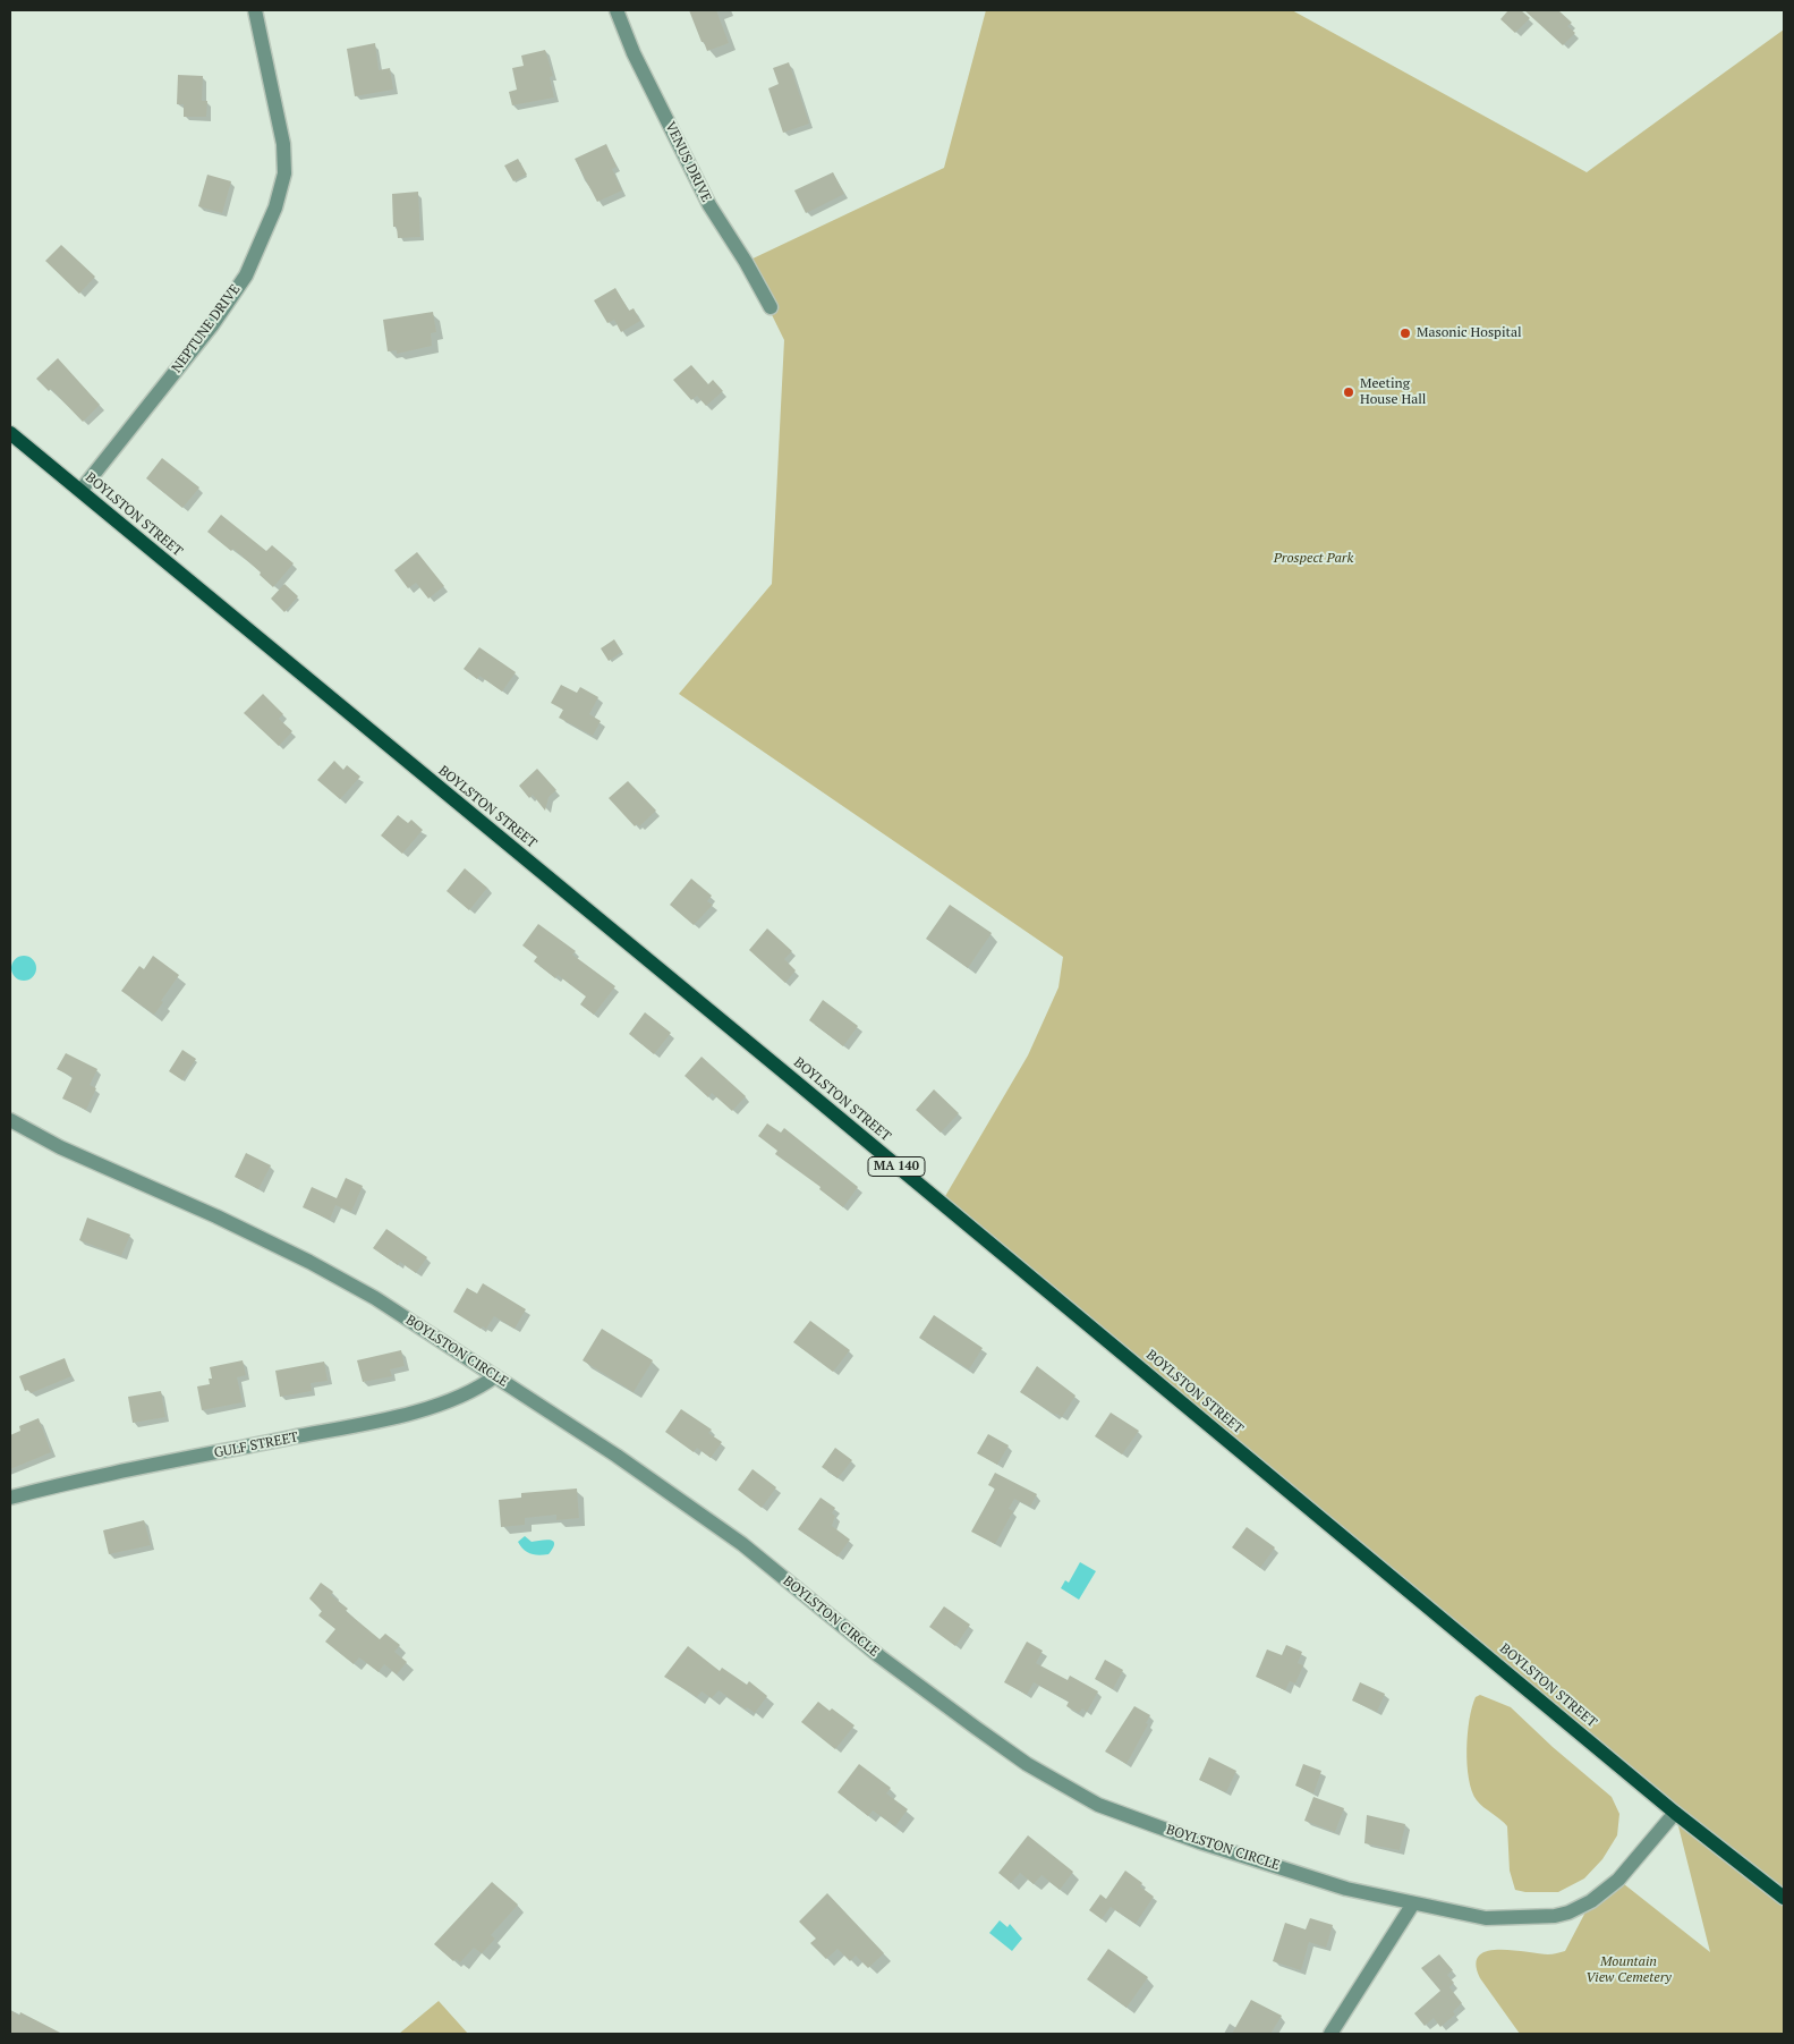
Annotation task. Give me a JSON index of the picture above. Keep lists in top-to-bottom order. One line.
{"streets":{"main road":["BOYLSTON STREET","MA 140"],"street":["VENUS DRIVE","NEPTUNE DRIVE","BOYLSTON CIRCLE","GULF STREET"]},"crossings":[["NEPTUNE DRIVE","BOYLSTON STREET"],["BOYLSTON STREET","BOYLSTON CIRCLE"],["BOYLSTON CIRCLE","GULF STREET"]],"parks":["Prospect Park","Mountain View Cemetery"],"places":["Masonic Hospital","Meeting House Hall"]}
